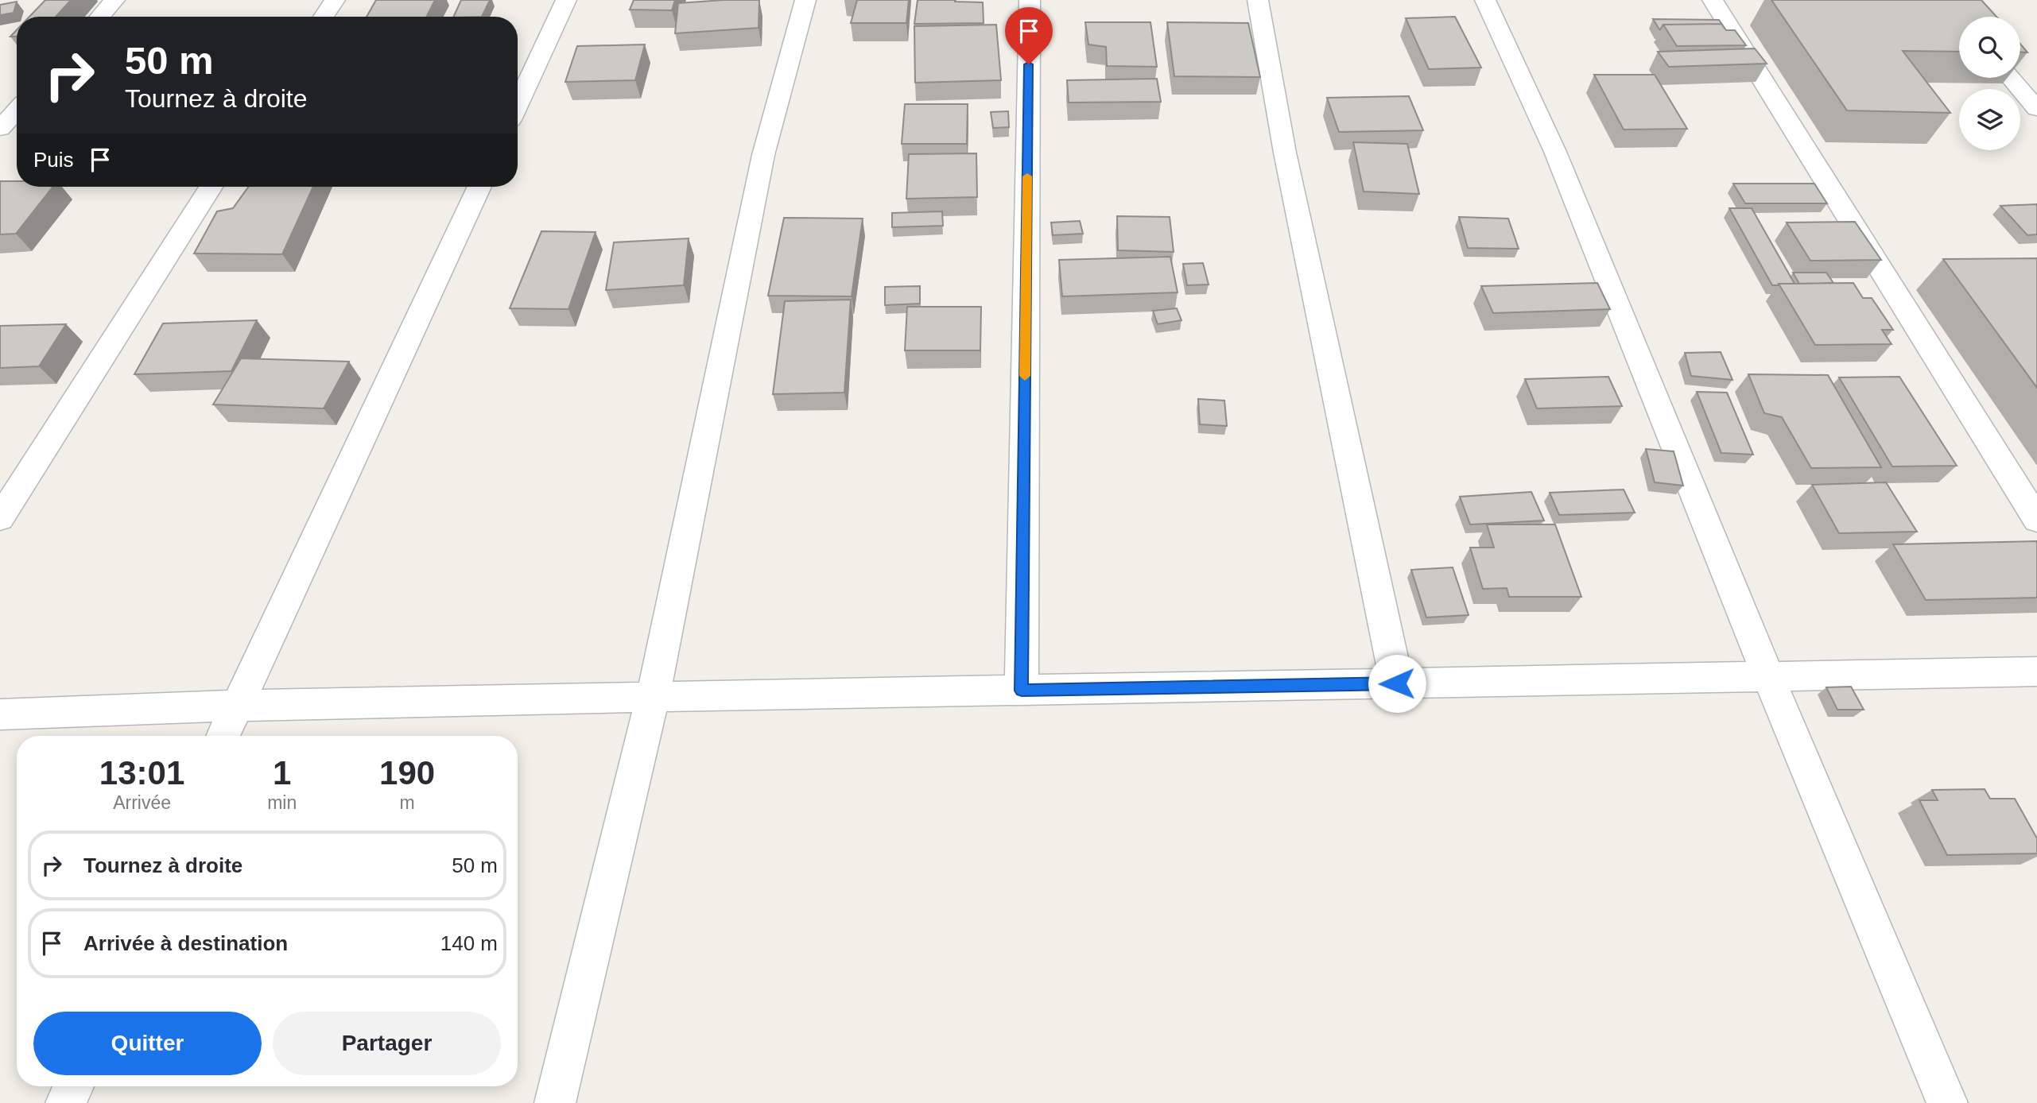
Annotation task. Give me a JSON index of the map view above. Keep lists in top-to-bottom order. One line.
{"page":{"turn":["50 m","Tournez à droite"],"then":"Puis","eta":["13:01","Arrivée","1","min","190","m"],"list":[{"name":"Tournez à droite","value":"50 m"},{"name":"Arrivée à destination","value":"140 m"}],"buttons":["Quitter","Partager"]}}
